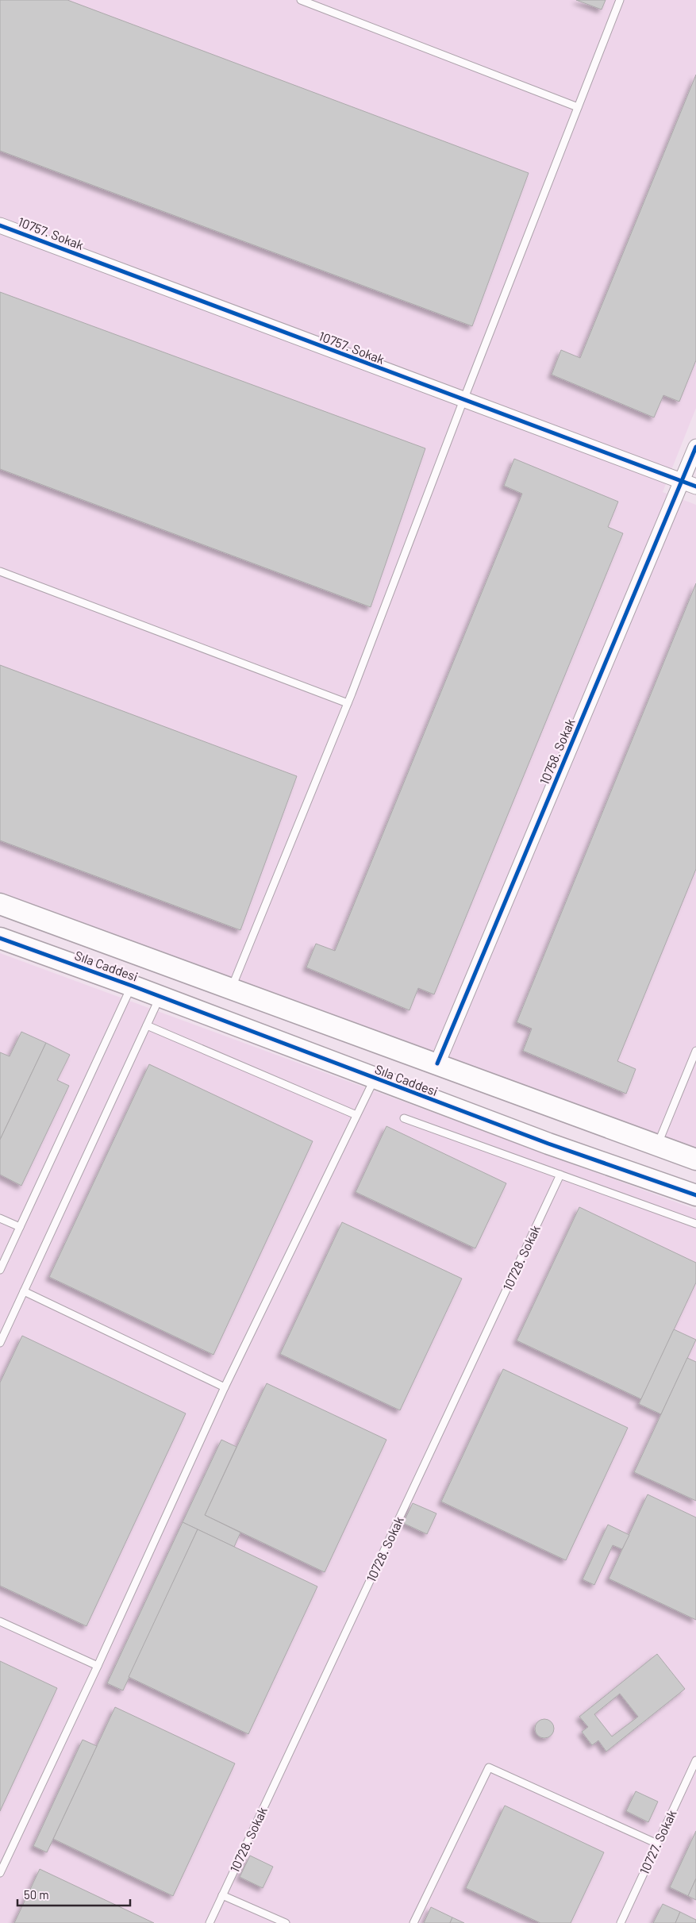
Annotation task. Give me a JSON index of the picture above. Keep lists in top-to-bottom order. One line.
{"streets":{"street":["10757. Sokak","10758. Sokak","Sıla Caddesi"],"lane":["10728. Sokak","10727. Sokak"]},"crossings":[["10757. Sokak","10758. Sokak"],["10758. Sokak","Sıla Caddesi"]],"scale_bar":"50 m"}
